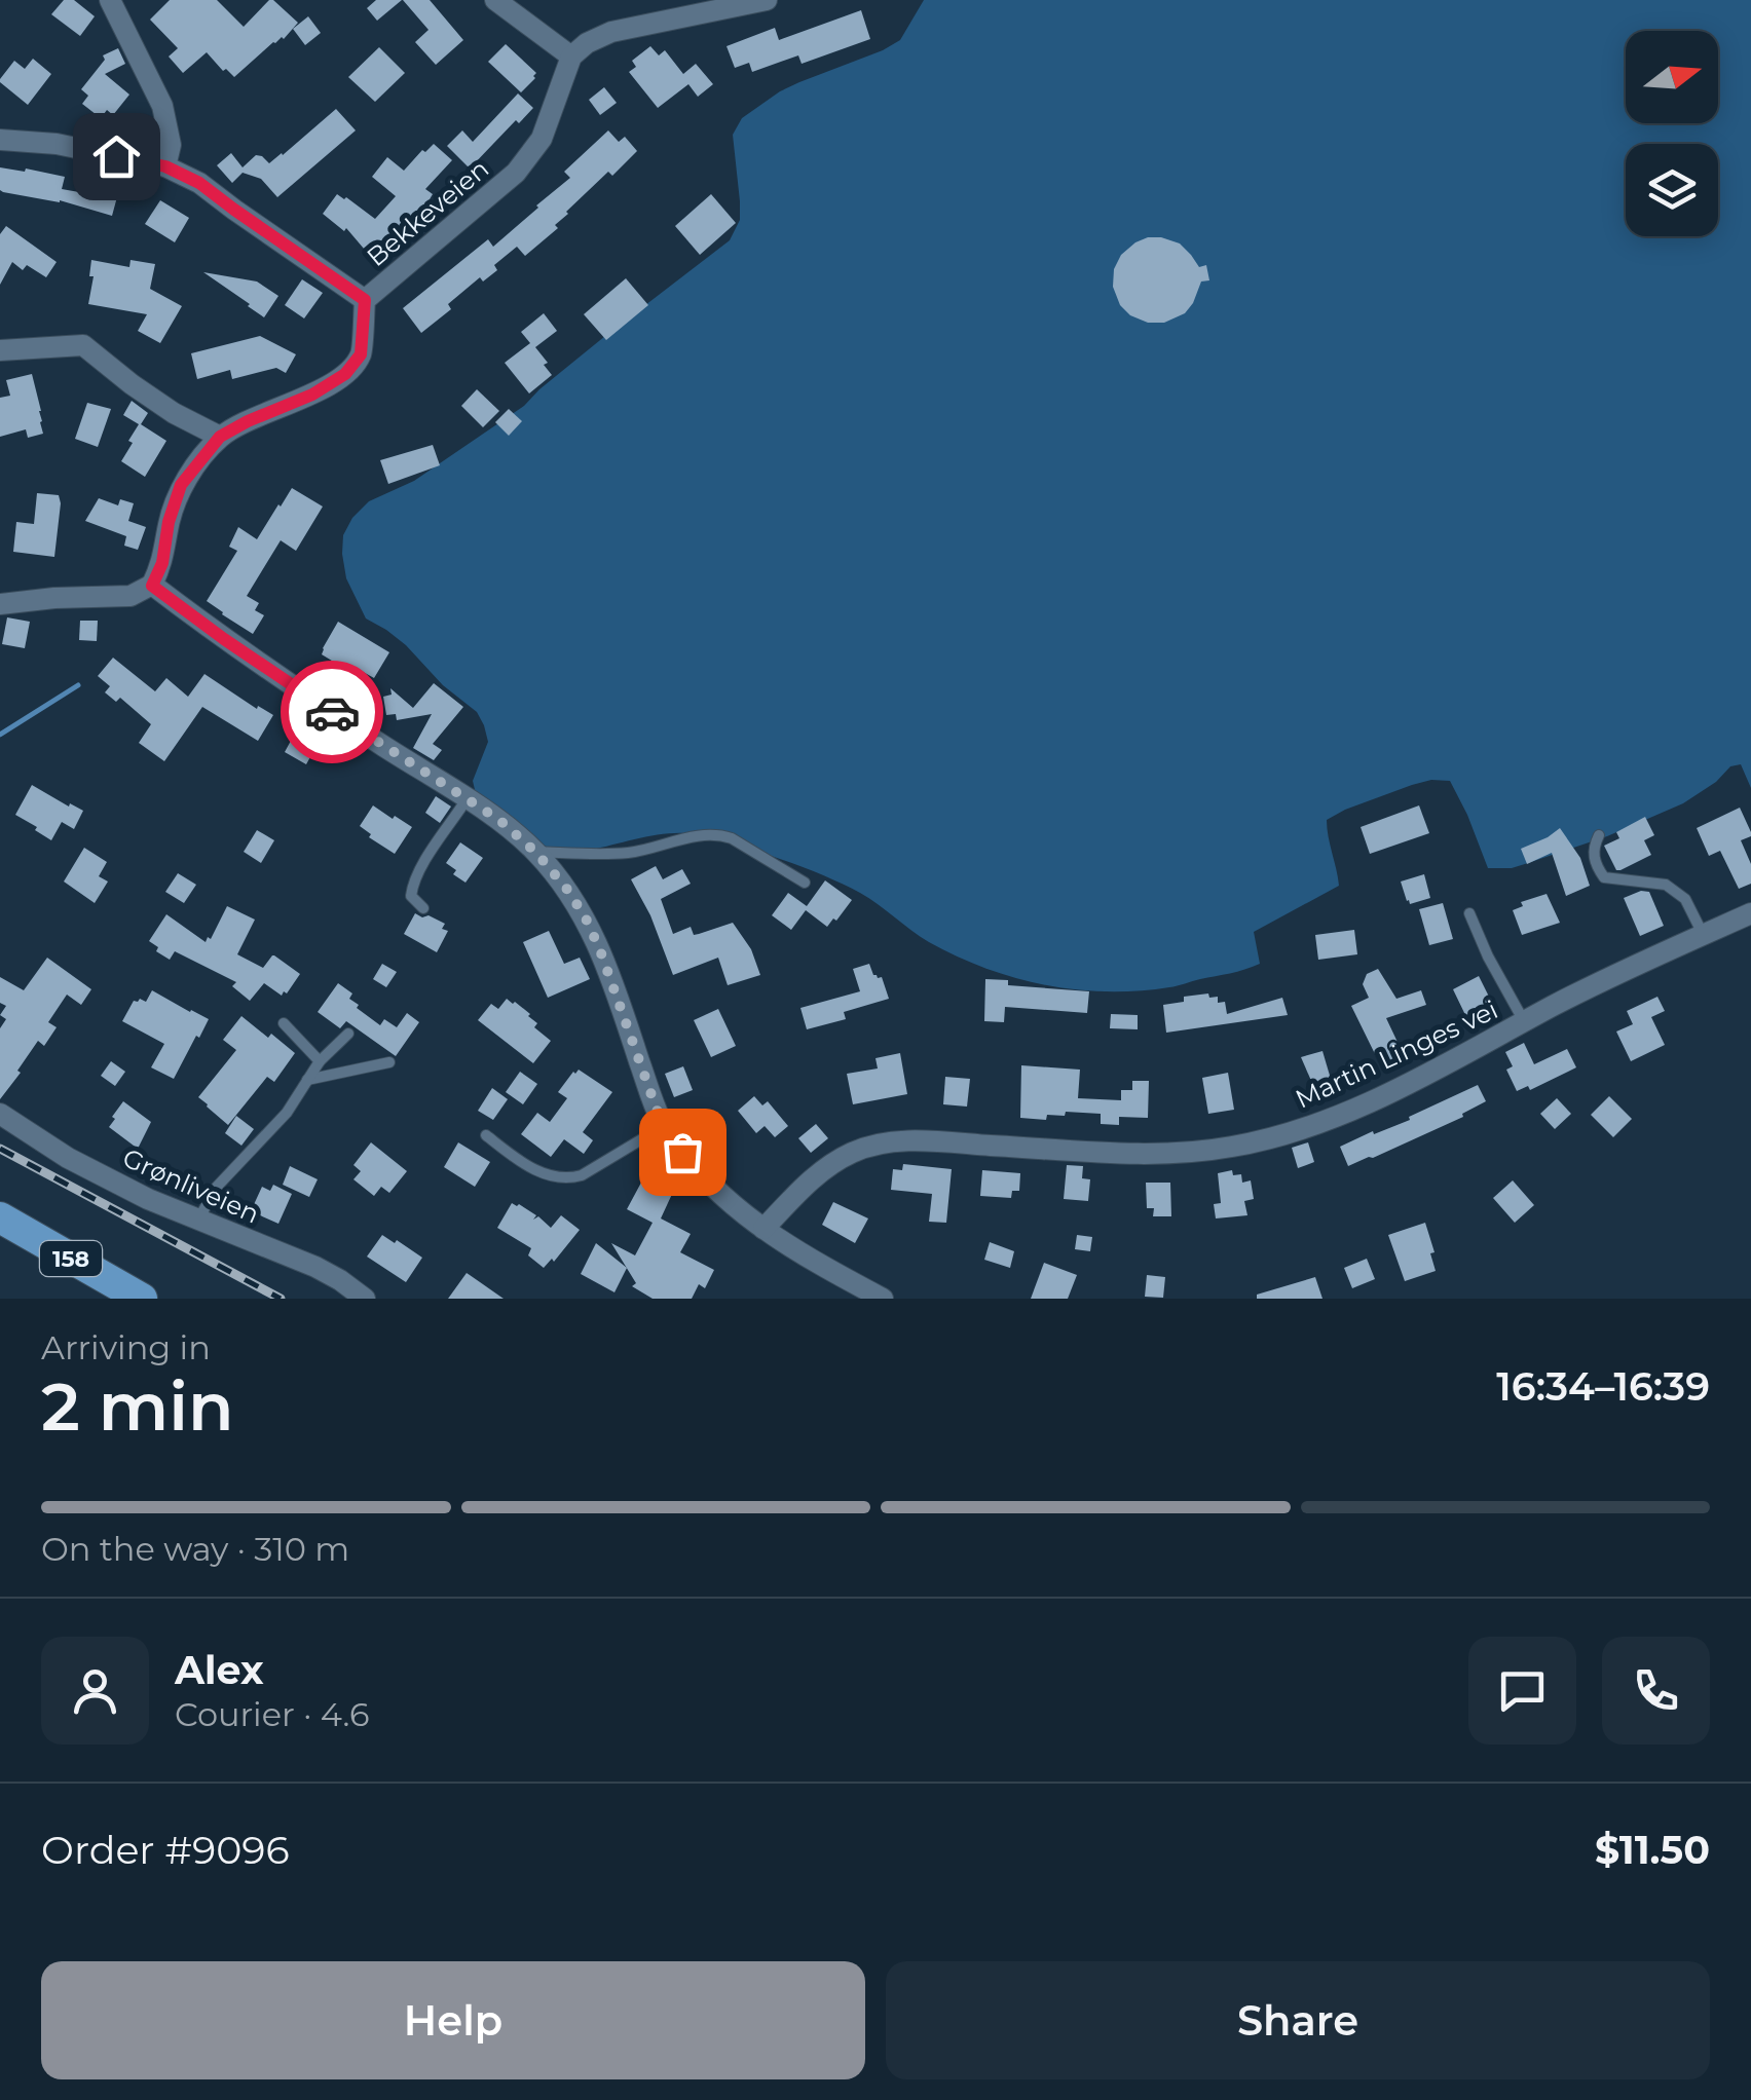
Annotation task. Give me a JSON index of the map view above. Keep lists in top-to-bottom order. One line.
{"streets":{"main road":["158"],"street":["Bekkeveien","Martin Linges vei","Grønliveien"]},"north":"right","page":{"heading":["2 min","Arriving in","16:34–16:39"],"panel":["Alex","Courier · 4.6","Order #9096","$11.50"],"bar":"On the way · 310 m","buttons":["Help","Share"]}}
